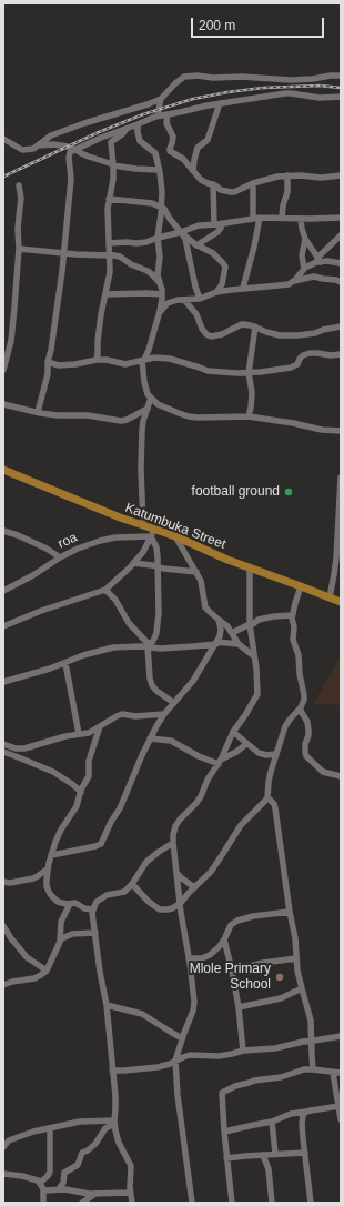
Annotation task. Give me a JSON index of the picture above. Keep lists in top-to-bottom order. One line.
{"streets":{"main road":["Katumbuka Street"],"street":["roa"]},"crossings":[["Katumbuka Street","roa"]],"places":["football ground","Mlole Primary School"],"scale_bar":"200 m"}
